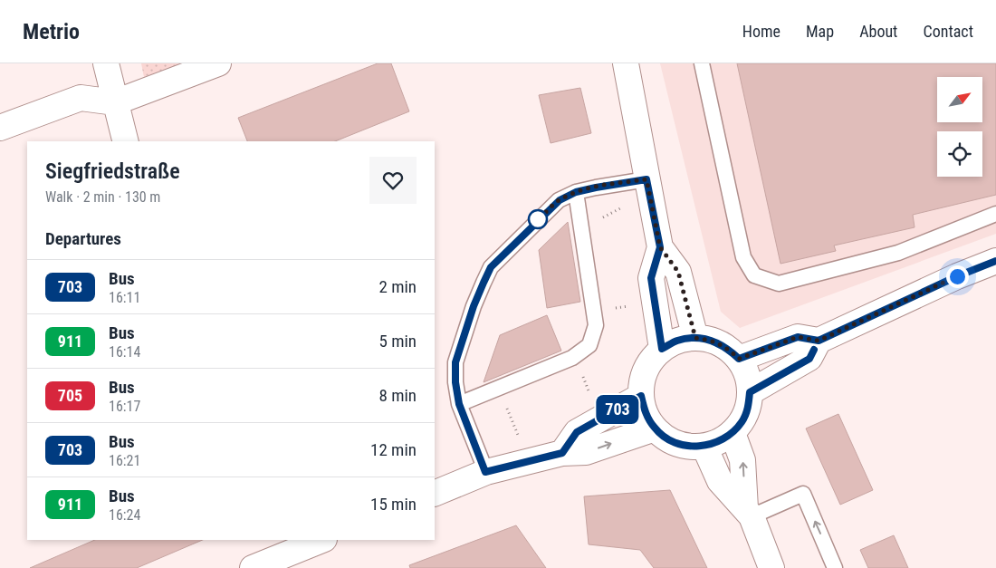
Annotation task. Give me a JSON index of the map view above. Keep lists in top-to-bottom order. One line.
{"lines":["bus line 703"],"north":"top right","page":{"header":"Metrio","nav":["Home","Map","About","Contact"],"on_map":"703","heading":[["Siegfriedstraße","Walk · 2 min · 130 m"],"Departures"],"list":[{"mark":"703","name":"Bus","note":"16:11","value":"2 min"},{"mark":"911","name":"Bus","note":"16:14","value":"5 min"},{"mark":"705","name":"Bus","note":"16:17","value":"8 min"},{"mark":"703","name":"Bus","note":"16:21","value":"12 min"},{"mark":"911","name":"Bus","note":"16:24","value":"15 min"}]}}
